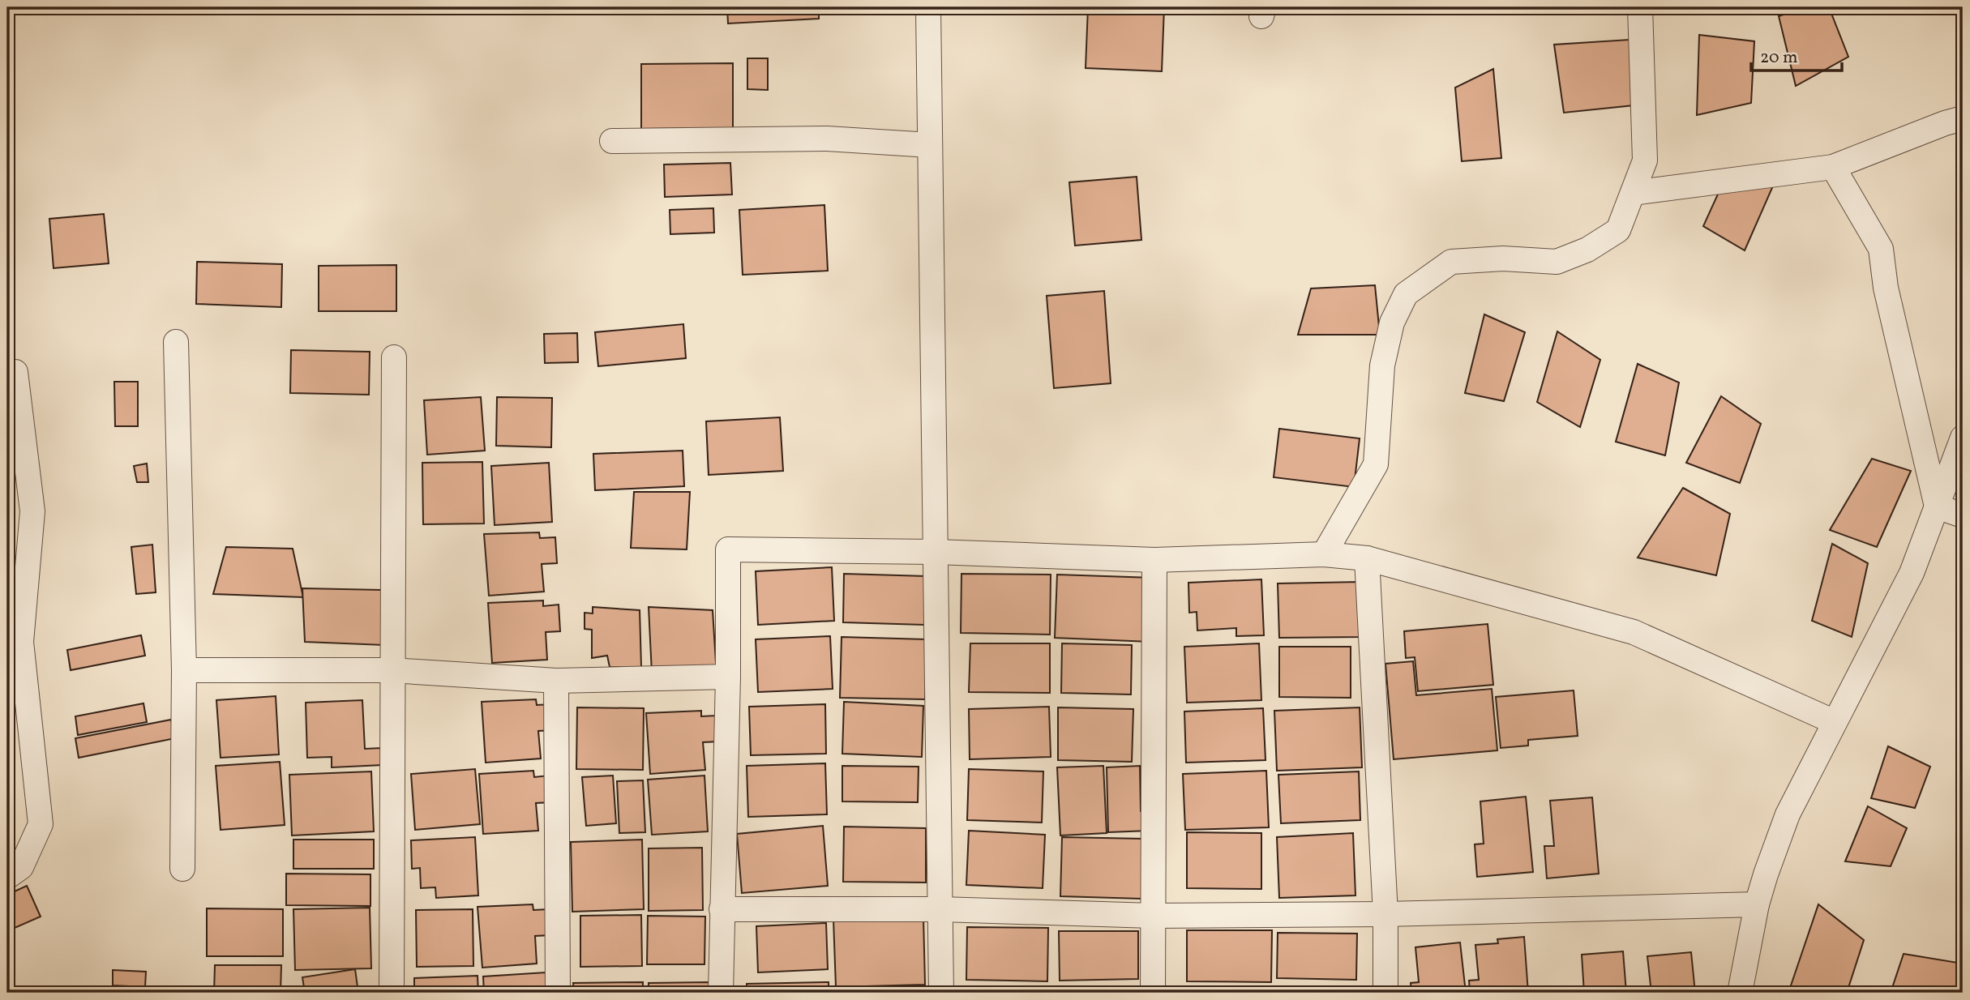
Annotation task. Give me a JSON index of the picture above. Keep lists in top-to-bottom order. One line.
{"scale_bar":"20 m"}
